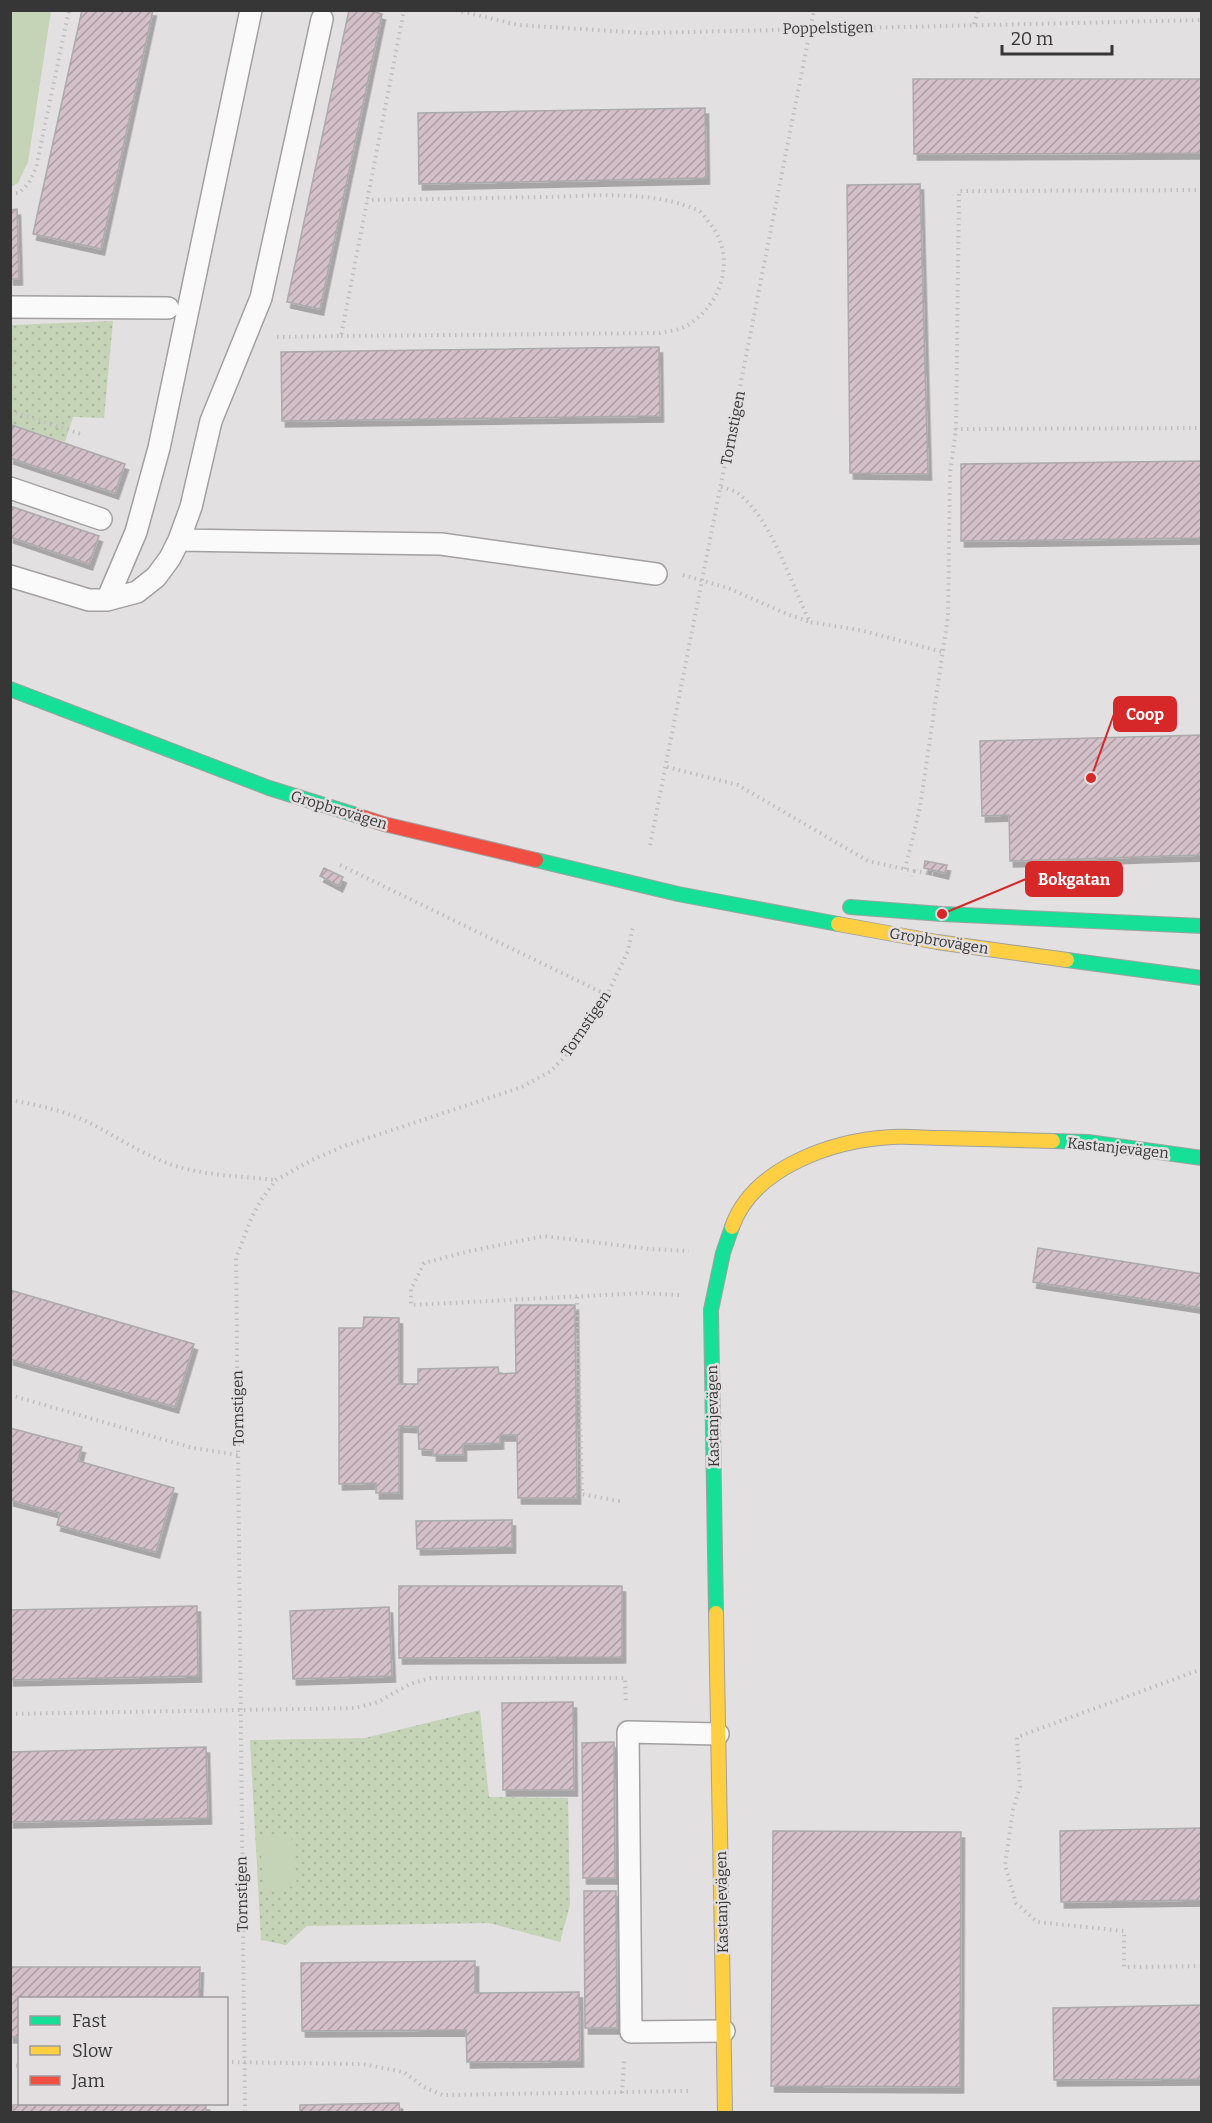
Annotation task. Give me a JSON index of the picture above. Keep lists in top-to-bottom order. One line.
{"streets":{"street":["Gropbrovägen","Kastanjevägen"],"path":["Poppelstigen","Tornstigen"]},"crossings":[["Poppelstigen","Tornstigen"]],"places":["Coop","Bokgatan"],"legend":["Fast","Slow","Jam"],"scale_bar":"20 m"}
